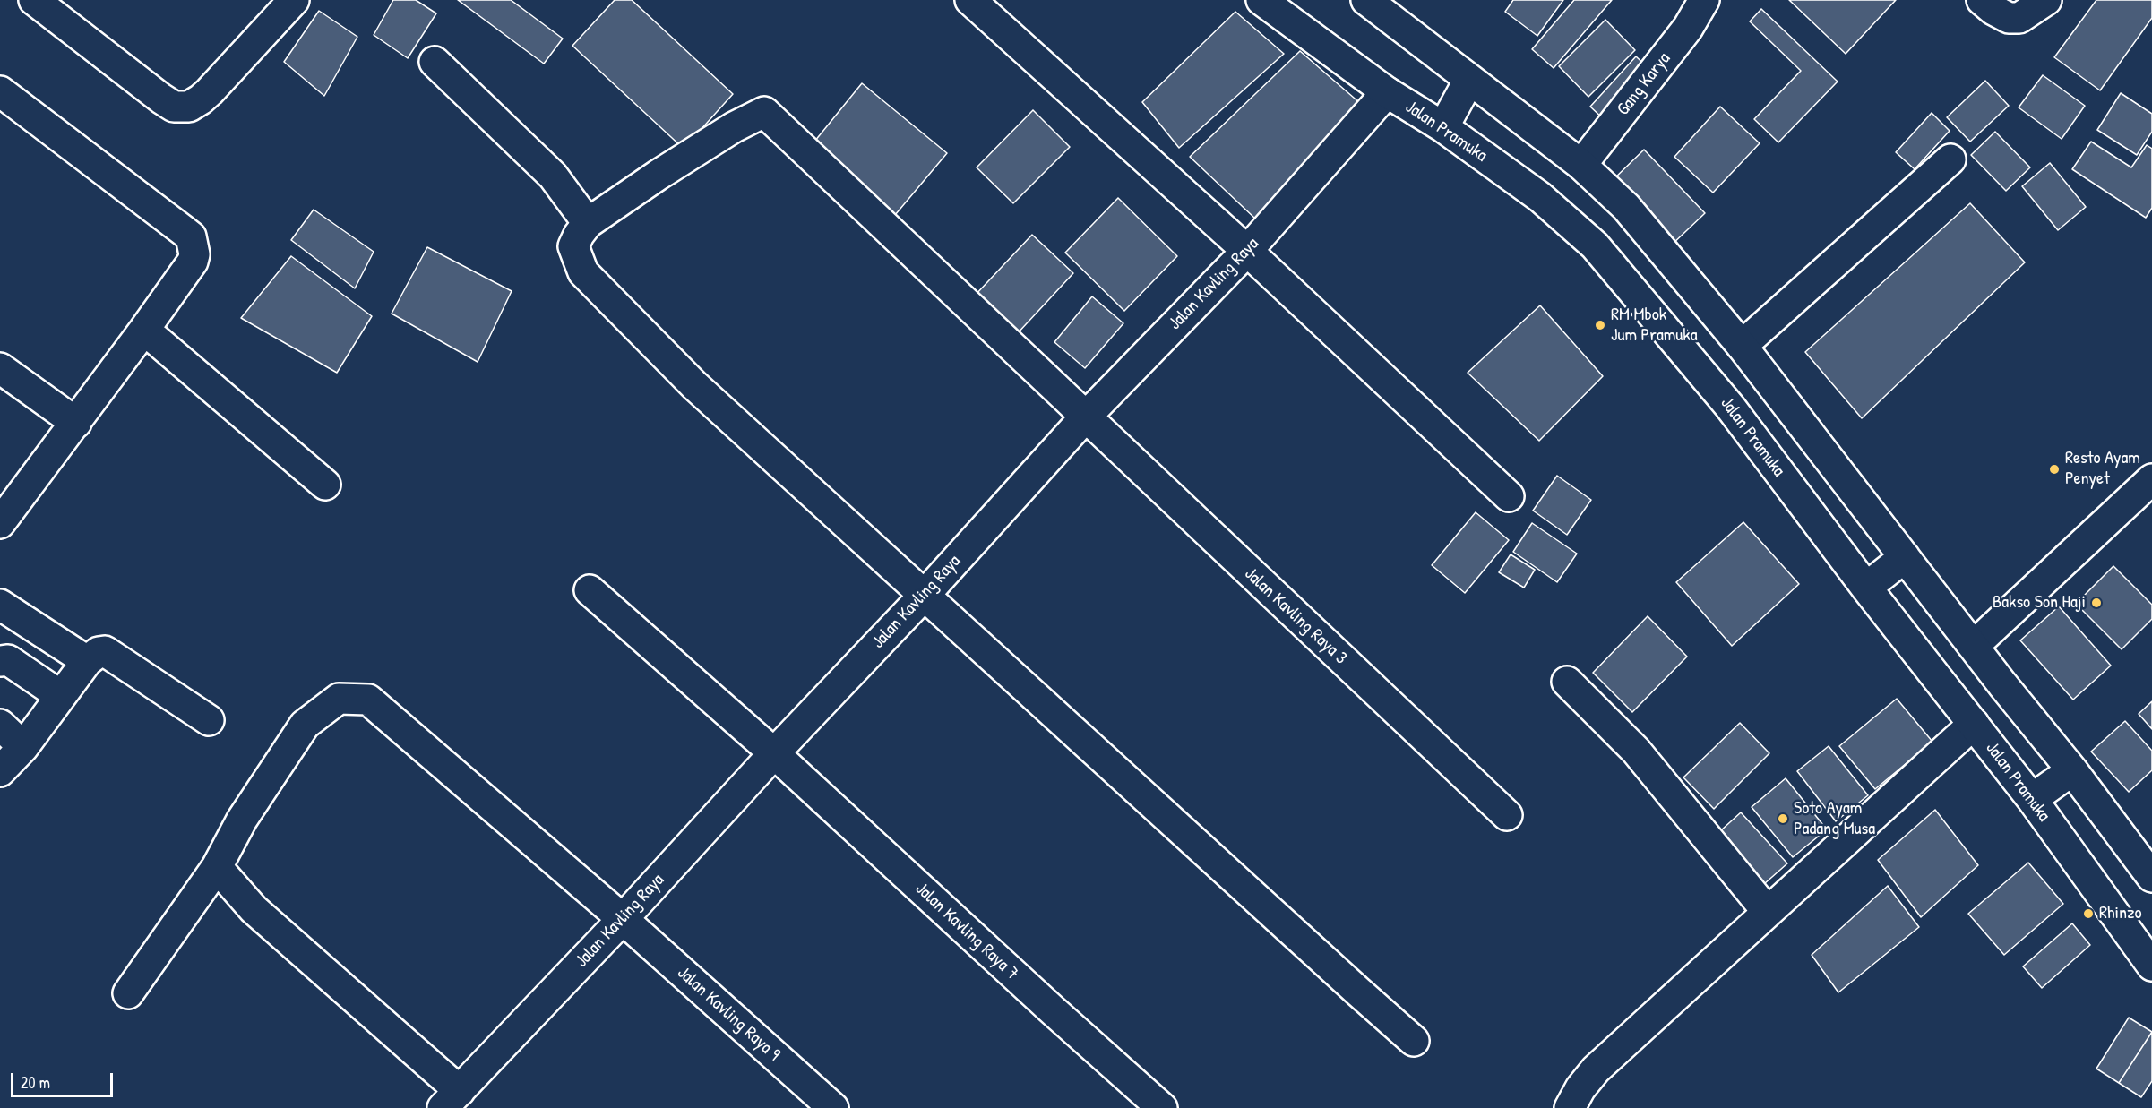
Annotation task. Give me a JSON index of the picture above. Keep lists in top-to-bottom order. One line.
{"streets":{"street":["Gang Karya","Jalan Pramuka","Jalan Kavling Raya","Jalan Kavling Raya 3","Jalan Kavling Raya 7","Jalan Kavling Raya 9"]},"crossings":[["Jalan Pramuka","Jalan Kavling Raya"],["Jalan Kavling Raya","Jalan Kavling Raya 3"],["Jalan Kavling Raya","Jalan Kavling Raya 7"],["Jalan Kavling Raya","Jalan Kavling Raya 9"]],"places":["RM Mbok Jum Pramuka","Resto Ayam Penyet","Bakso Son Haji","Soto Ayam Padang Musa","Rhinzo"],"scale_bar":"20 m"}
